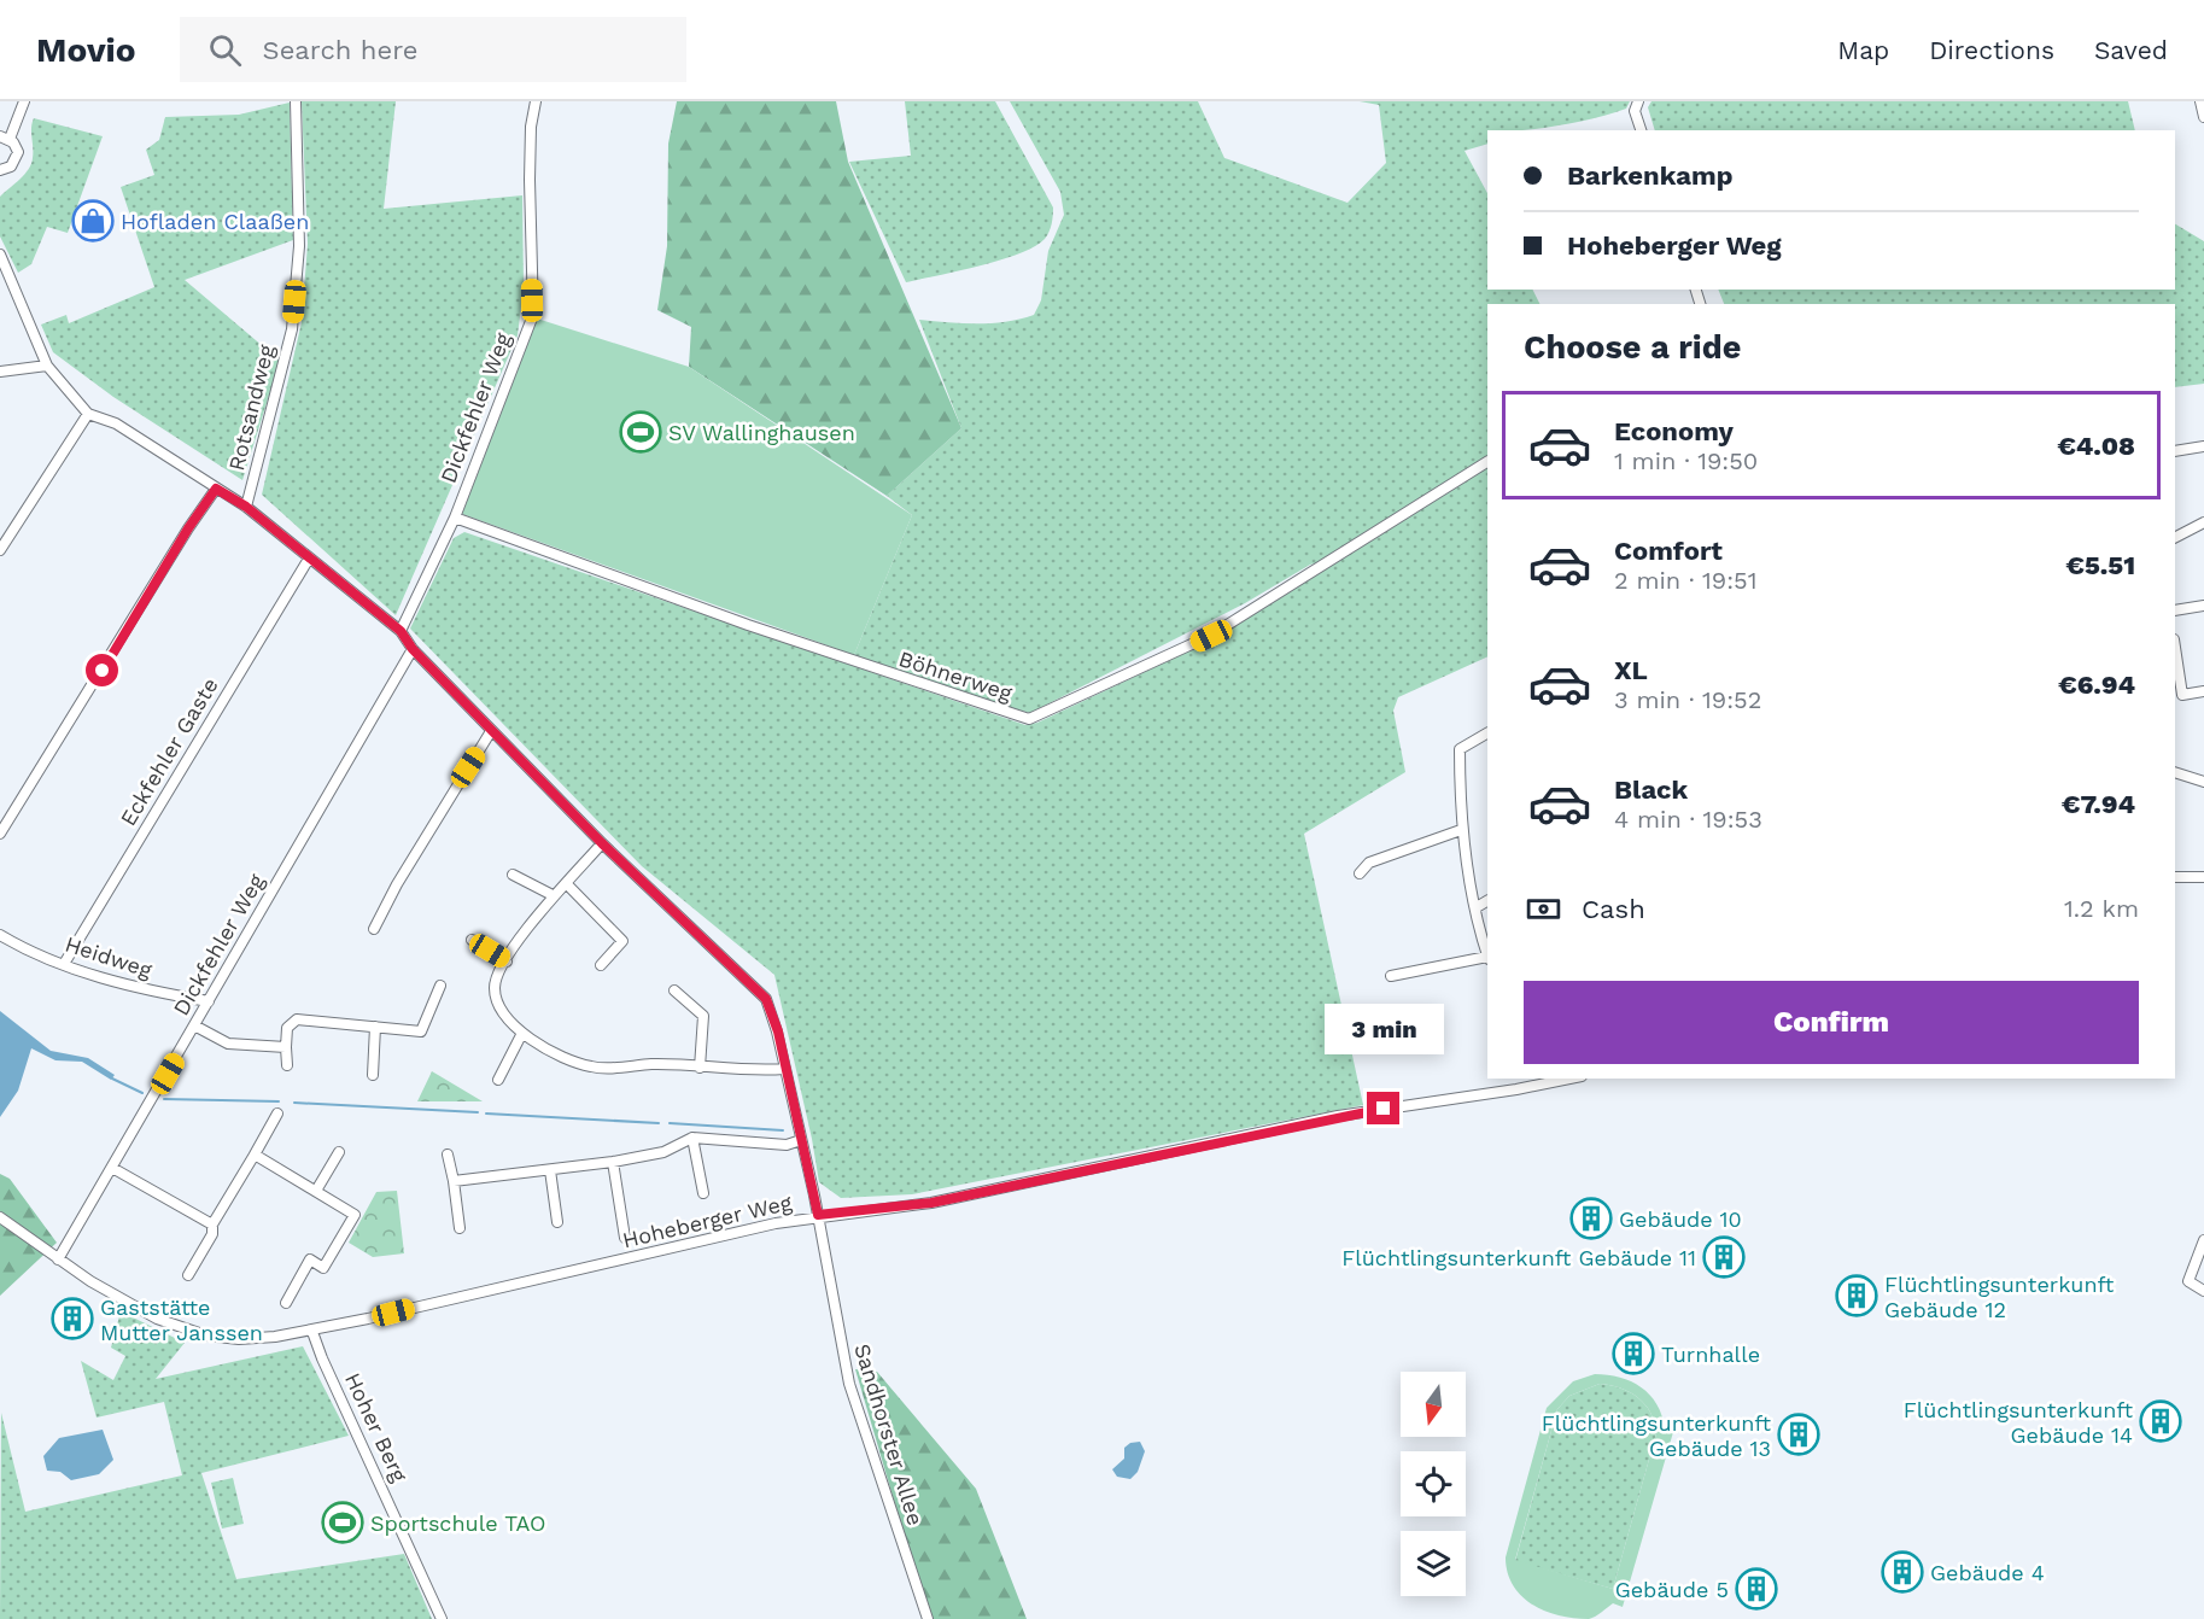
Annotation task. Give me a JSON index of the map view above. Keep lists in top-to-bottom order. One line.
{"streets":{"street":["Rotsandweg","Dickfehler Weg","Böhnerweg","Eckfehler Gaste","Heidweg","Hoheberger Weg","Hoher Berg","Sandhorster Allee"]},"crossings":[["Rotsandweg","Sandhorster Allee"],["Dickfehler Weg","Böhnerweg"],["Dickfehler Weg","Heidweg"],["Dickfehler Weg","Hoheberger Weg"],["Dickfehler Weg","Sandhorster Allee"],["Eckfehler Gaste","Heidweg"],["Eckfehler Gaste","Sandhorster Allee"],["Hoheberger Weg","Hoher Berg"],["Hoheberger Weg","Sandhorster Allee"]],"places":{"shop":["Hofladen Claaßen"],"sports":["SV Wallinghausen","Sportschule TAO"],"building":["Gebäude 10","Flüchtlingsunterkunft Gebäude 11","Flüchtlingsunterkunft Gebäude 12","Gaststätte Mutter Janssen","Turnhalle","Flüchtlingsunterkunft Gebäude 14","Flüchtlingsunterkunft Gebäude 13","Gebäude 4","Gebäude 5"]},"north":"bottom","page":{"header":"Movio","search":"Search here","nav":["Map","Directions","Saved"],"banner":["Barkenkamp","Hoheberger Weg"],"heading":"Choose a ride","list":[{"name":"Economy","note":"1 min · 19:50","value":"€4.08"},{"name":"Comfort","note":"2 min · 19:51","value":"€5.51"},{"name":"XL","note":"3 min · 19:52","value":"€6.94"},{"name":"Black","note":"4 min · 19:53","value":"€7.94"}],"pay":["Cash","1.2 km"],"buttons":"Confirm","bubble":"3 min"}}
